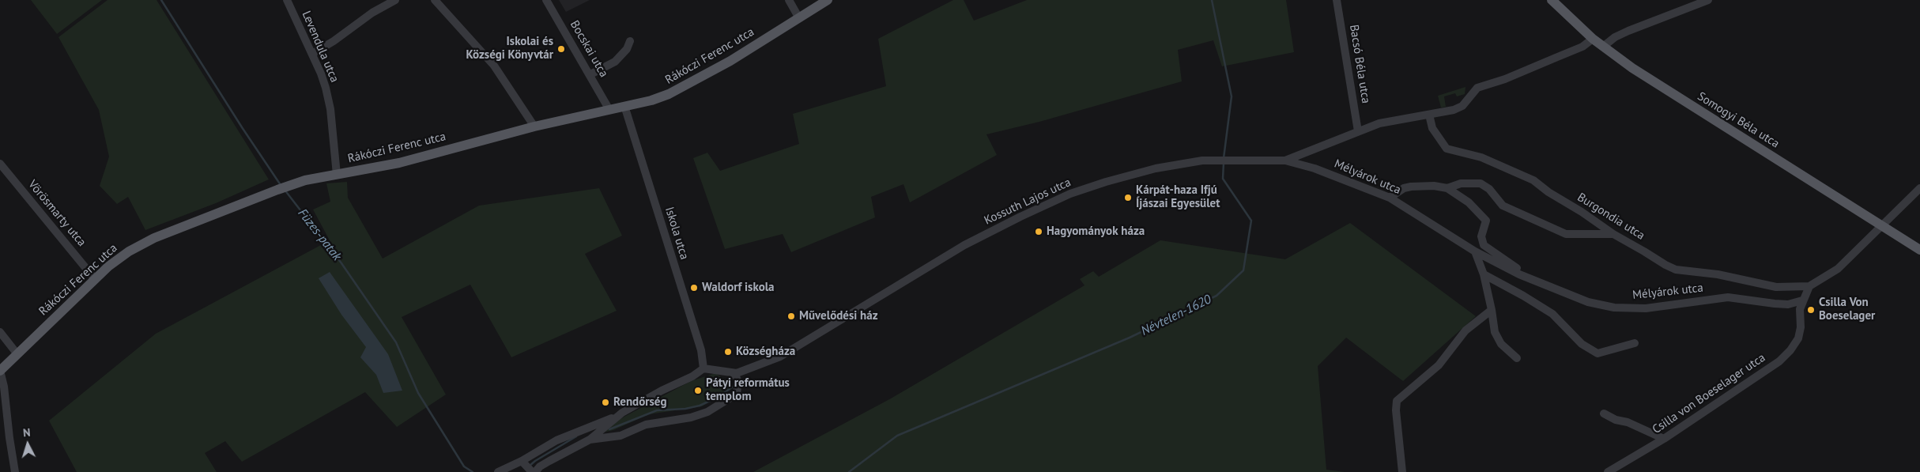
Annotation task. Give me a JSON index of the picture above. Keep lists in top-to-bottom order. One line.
{"streets":{"main road":["Rákóczi Ferenc utca","Somogyi Béla utca"],"street":["Levendula utca","Bocskai utca","Bacsó Béla utca","Mélyárok utca","Kossuth Lajos utca","Vörösmarty utca","Burgondia utca","Iskola utca","Csilla von Boeselager utca"]},"crossings":[["Levendula utca","Rákóczi Ferenc utca"],["Bocskai utca","Rákóczi Ferenc utca"],["Rákóczi Ferenc utca","Vörösmarty utca"],["Rákóczi Ferenc utca","Iskola utca"],["Bacsó Béla utca","Kossuth Lajos utca"],["Mélyárok utca","Kossuth Lajos utca"],["Mélyárok utca","Csilla von Boeselager utca"],["Kossuth Lajos utca","Iskola utca"]],"water":["Füzes-patak","Névtelen-1620"],"places":["Iskolai és Községi Könyvtár","Kárpát-haza Ifjú Íjászai Egyesület","Hagyományok háza","Waldorf iskola","Csilla Von Boeselager","Művelődési ház","Községháza","Pátyi református templom","Rendőrség"],"north":"top"}
